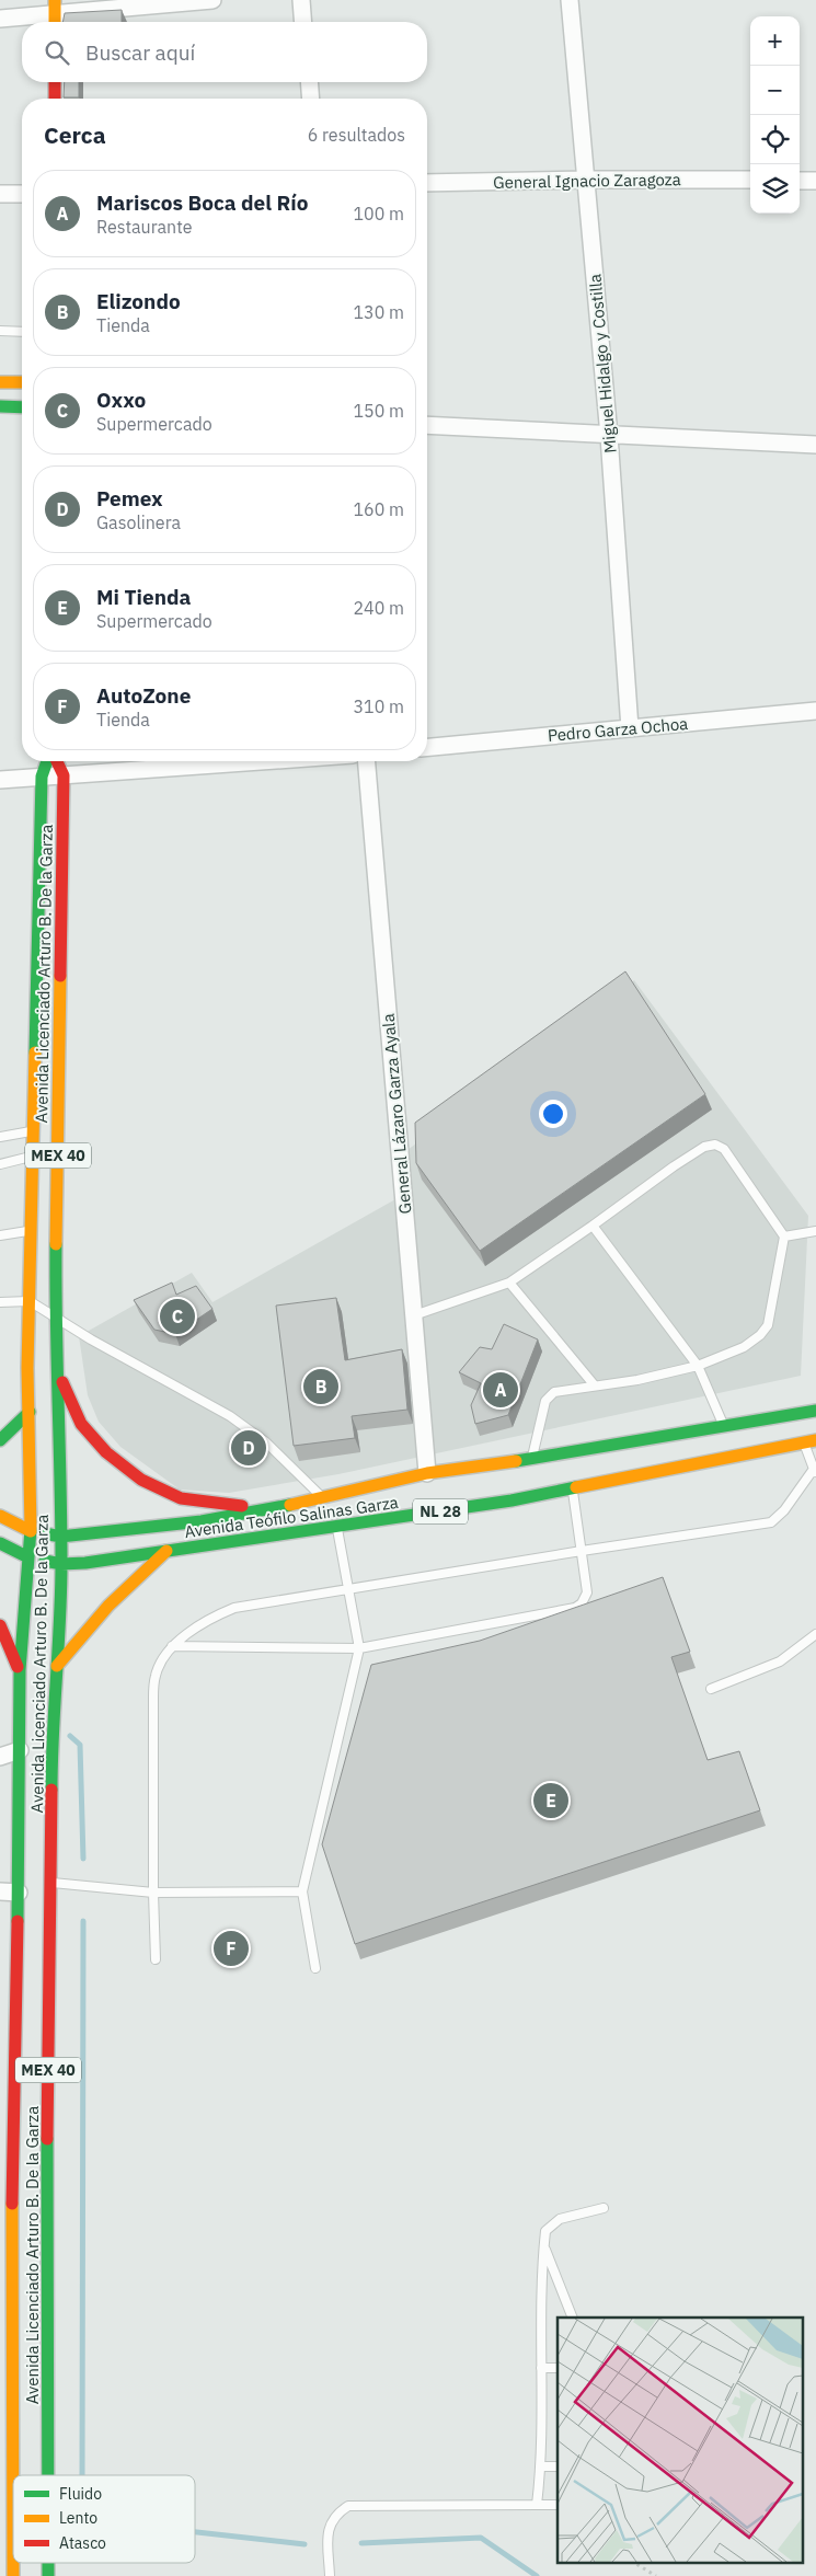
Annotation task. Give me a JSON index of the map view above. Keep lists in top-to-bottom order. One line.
{"streets":{"main road":["Avenida Licenciado Arturo B. De la Garza","MEX 40","NL 28","Avenida Teófilo Salinas Garza"],"street":["General Ignacio Zaragoza","Miguel Hidalgo y Costilla","Pedro Garza Ochoa","General Lázaro Garza Ayala"]},"crossings":[["General Ignacio Zaragoza","Miguel Hidalgo y Costilla"],["Miguel Hidalgo y Costilla","Pedro Garza Ochoa"],["Avenida Licenciado Arturo B. De la Garza","Avenida Teófilo Salinas Garza"],["General Lázaro Garza Ayala","Avenida Teófilo Salinas Garza"]],"legend":["Fluido","Lento","Atasco"],"page":{"map_buttons":["+","−"],"search":"Buscar aquí","heading":["Cerca","6 resultados"],"list":[{"mark":"A","name":"Mariscos Boca del Río","note":"Restaurante","value":"100 m"},{"mark":"B","name":"Elizondo","note":"Tienda","value":"130 m"},{"mark":"C","name":"Oxxo","note":"Supermercado","value":"150 m"},{"mark":"D","name":"Pemex","note":"Gasolinera","value":"160 m"},{"mark":"E","name":"Mi Tienda","note":"Supermercado","value":"240 m"},{"mark":"F","name":"AutoZone","note":"Tienda","value":"310 m"}],"pins":["C","B","A","D","E","F"]}}
